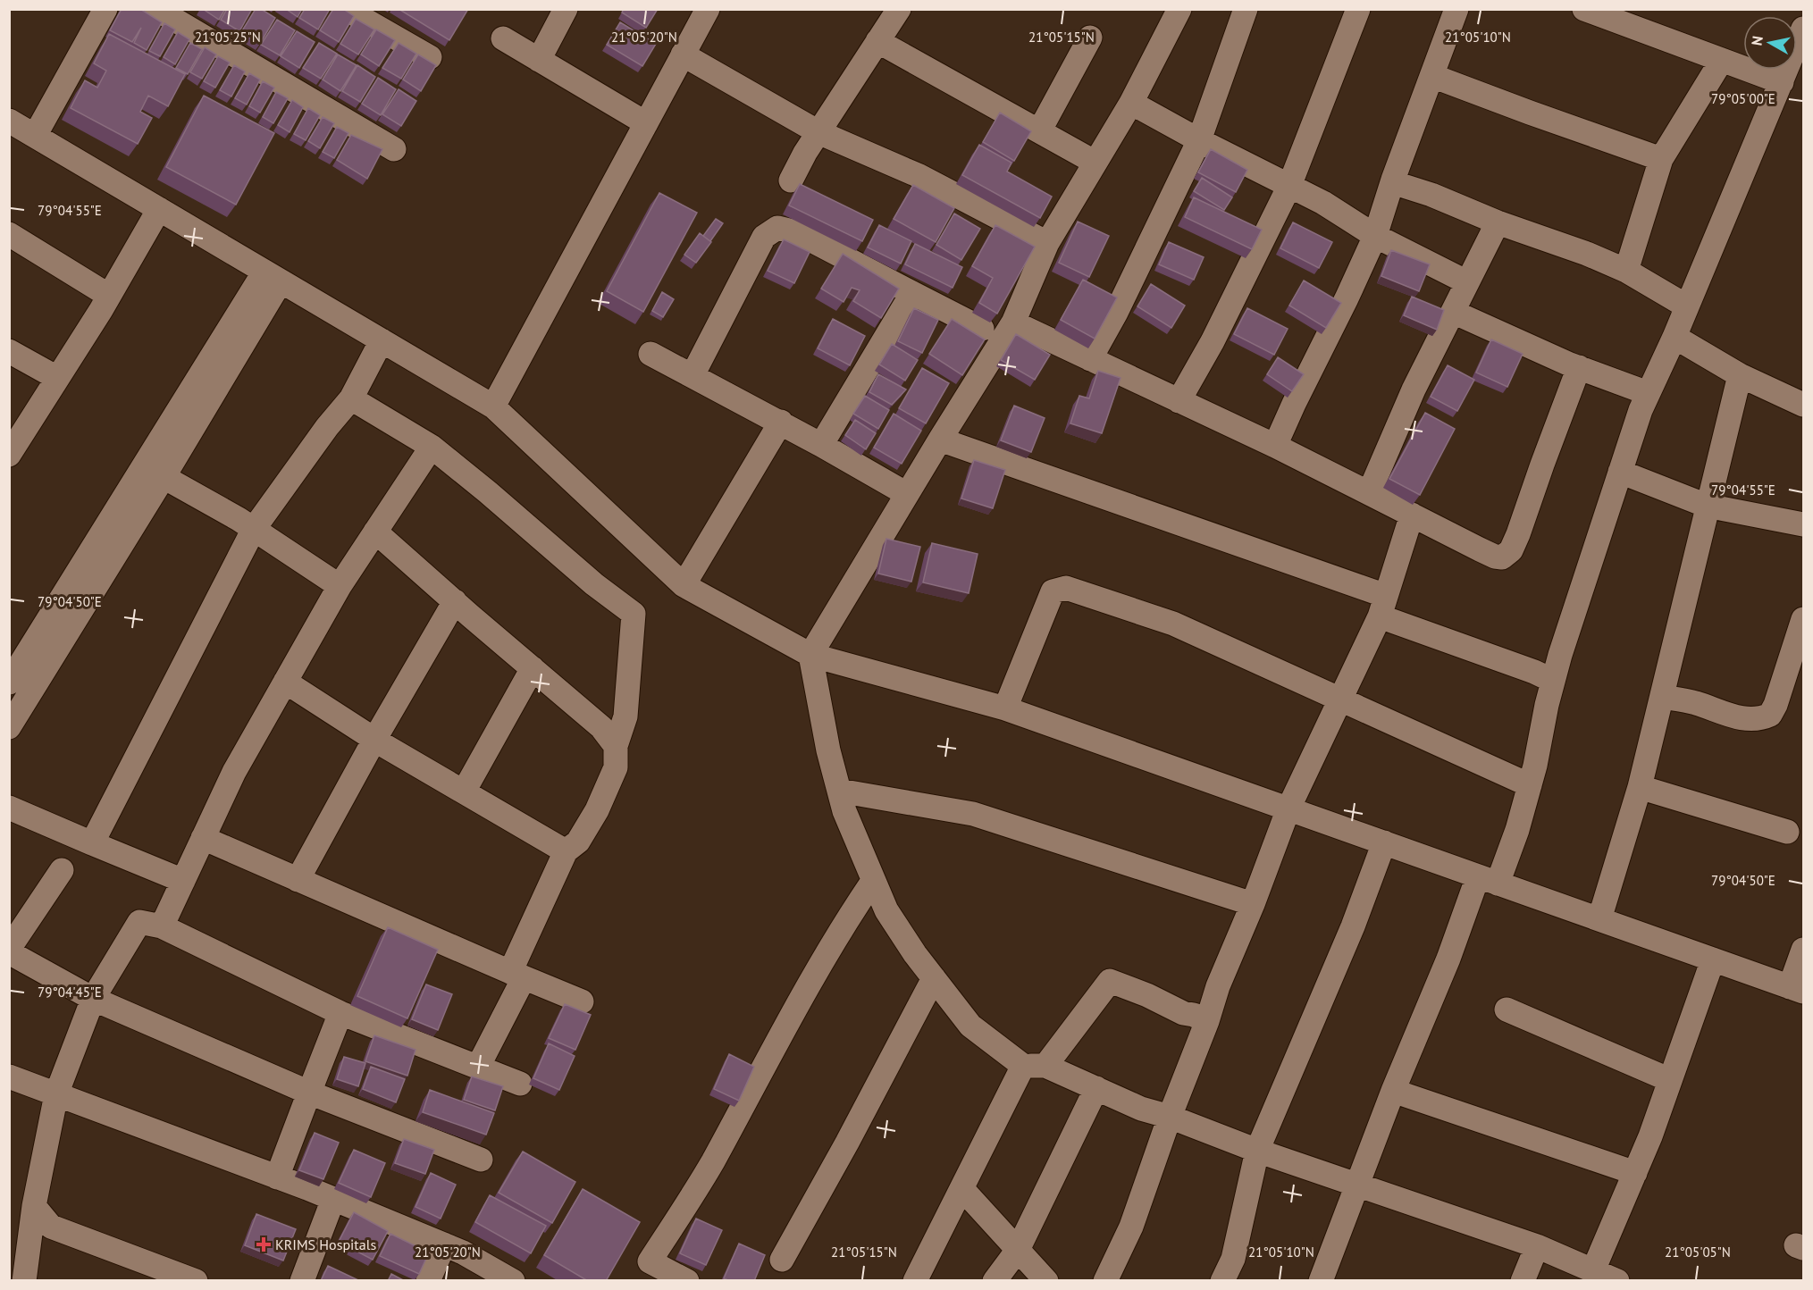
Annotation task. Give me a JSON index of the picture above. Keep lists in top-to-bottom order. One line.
{"places":{"health":["KRIMS Hospitals"]},"north":"left","coordinates":["21°05'20\"N","21°05'15\"N","21°05'10\"N","21°05'25\"N","79°05'00\"E","79°04'55\"E","79°04'50\"E","79°04'45\"E","21°05'05\"N"]}
